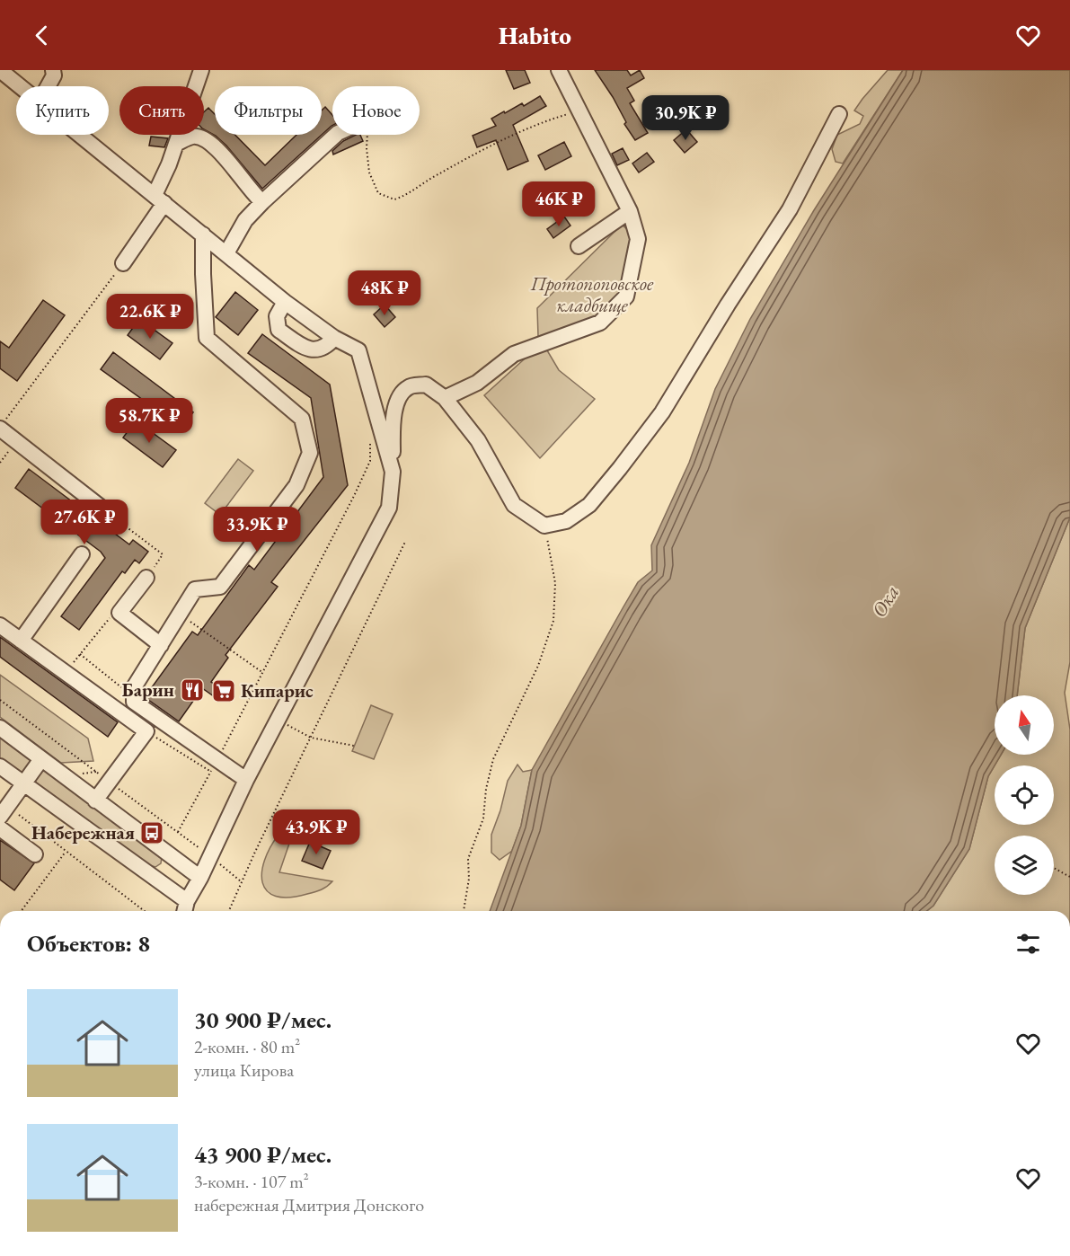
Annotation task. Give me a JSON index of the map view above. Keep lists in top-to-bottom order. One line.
{"water":["Ока"],"parks":["Протопоповское кладбище"],"places":{"restaurant":["Барин"],"supermarket":["Кипарис"],"bus stop":["Набережная"]},"north":"top","page":{"header":"Habito","chip":["Купить","Снять","Фильтры","Новое"],"price":["30.9K ₽","46K ₽","48K ₽","22.6K ₽","58.7K ₽","27.6K ₽","33.9K ₽","43.9K ₽"],"heading":"Объектов: 8","list":[{"name":"30 900 ₽/мес.","note":"2-комн. · 80 m² · улица Кирова"},{"name":"43 900 ₽/мес.","note":"3-комн. · 107 m² · набережная Дмитрия Донского"}]}}
